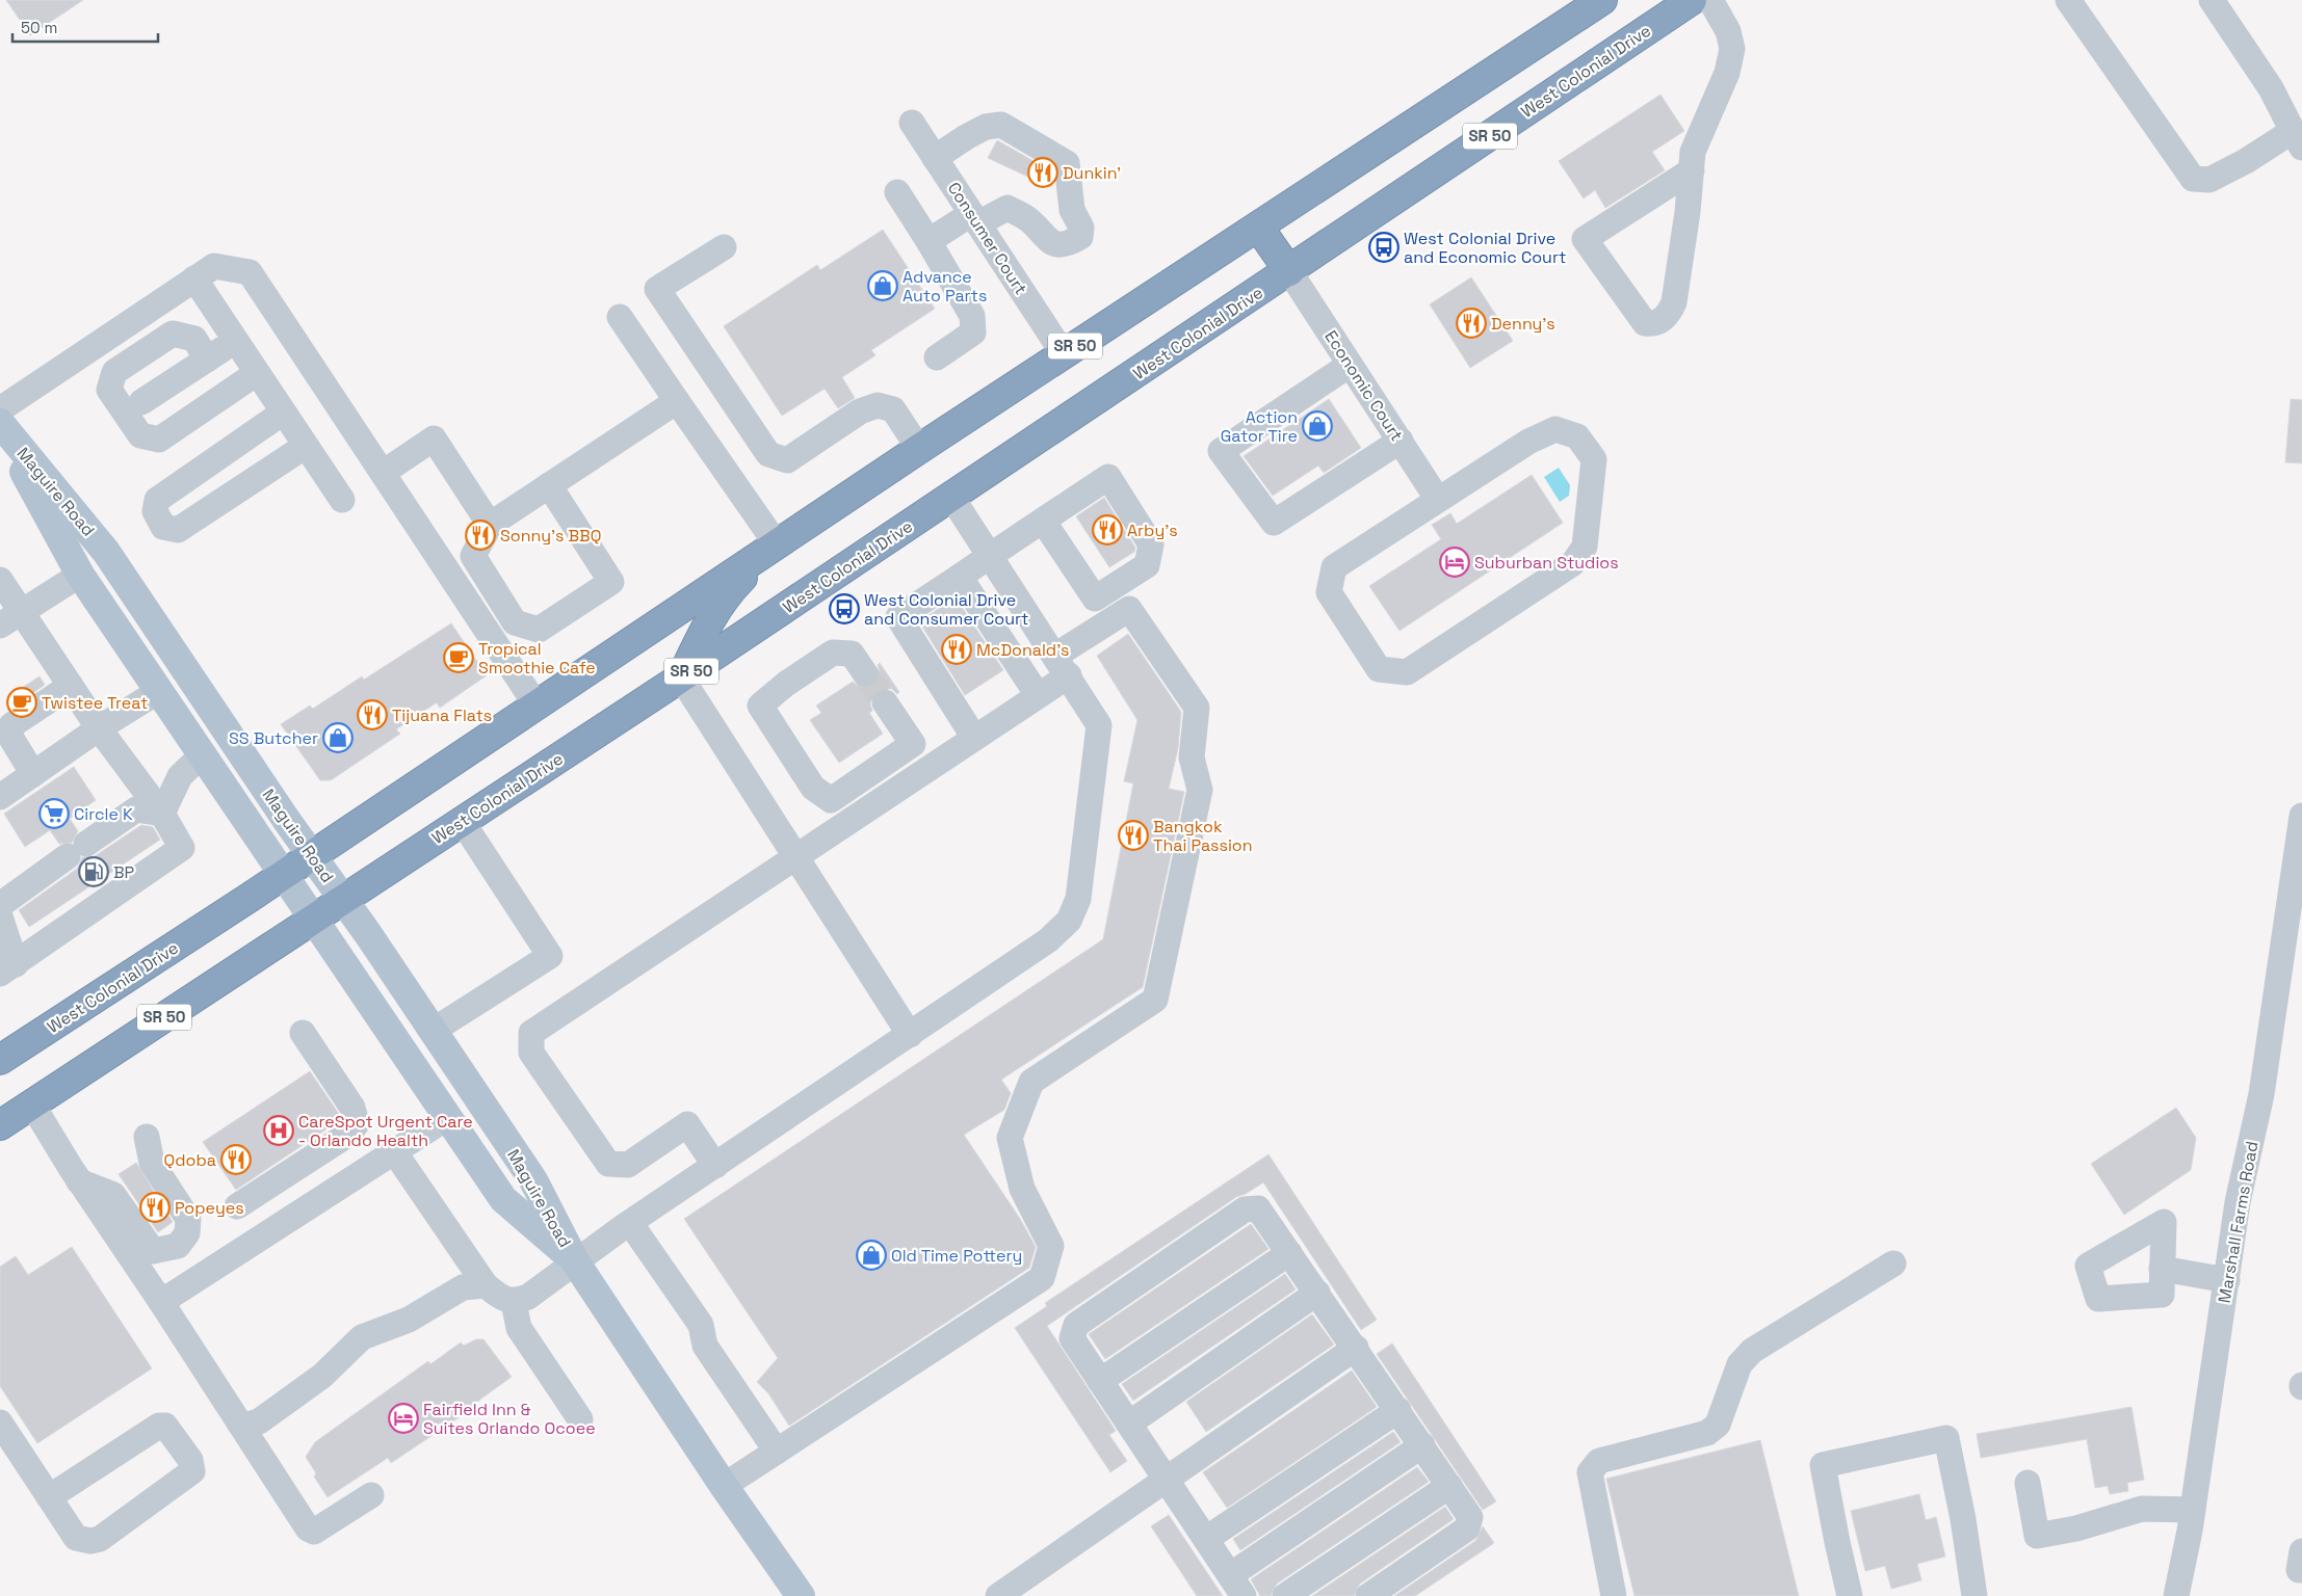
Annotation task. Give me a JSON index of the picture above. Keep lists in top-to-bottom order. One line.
{"streets":{"highway":["West Colonial Drive","SR 50"],"main road":["Maguire Road"],"street":["Consumer Court","Economic Court","Marshall Farms Road"]},"crossings":[["West Colonial Drive","Consumer Court"],["West Colonial Drive","Economic Court"],["West Colonial Drive","Maguire Road"]],"places":{"restaurant":["Dunkin'","Denny's","Arby's","Sonny's BBQ","McDonald's","Tijuana Flats","Bangkok Thai Passion","Qdoba","Popeyes"],"bus stop":["West Colonial Drive and Economic Court","West Colonial Drive and Consumer Court"],"shop":["Advance Auto Parts","Action Gator Tire","SS Butcher","Old Time Pottery"],"hotel":["Suburban Studios","Fairfield Inn & Suites Orlando Ocoee"],"cafe":["Tropical Smoothie Cafe","Twistee Treat"],"supermarket":["Circle K"],"fuel station":["BP"],"hospital":["CareSpot Urgent Care - Orlando Health"]},"scale_bar":"50 m"}
